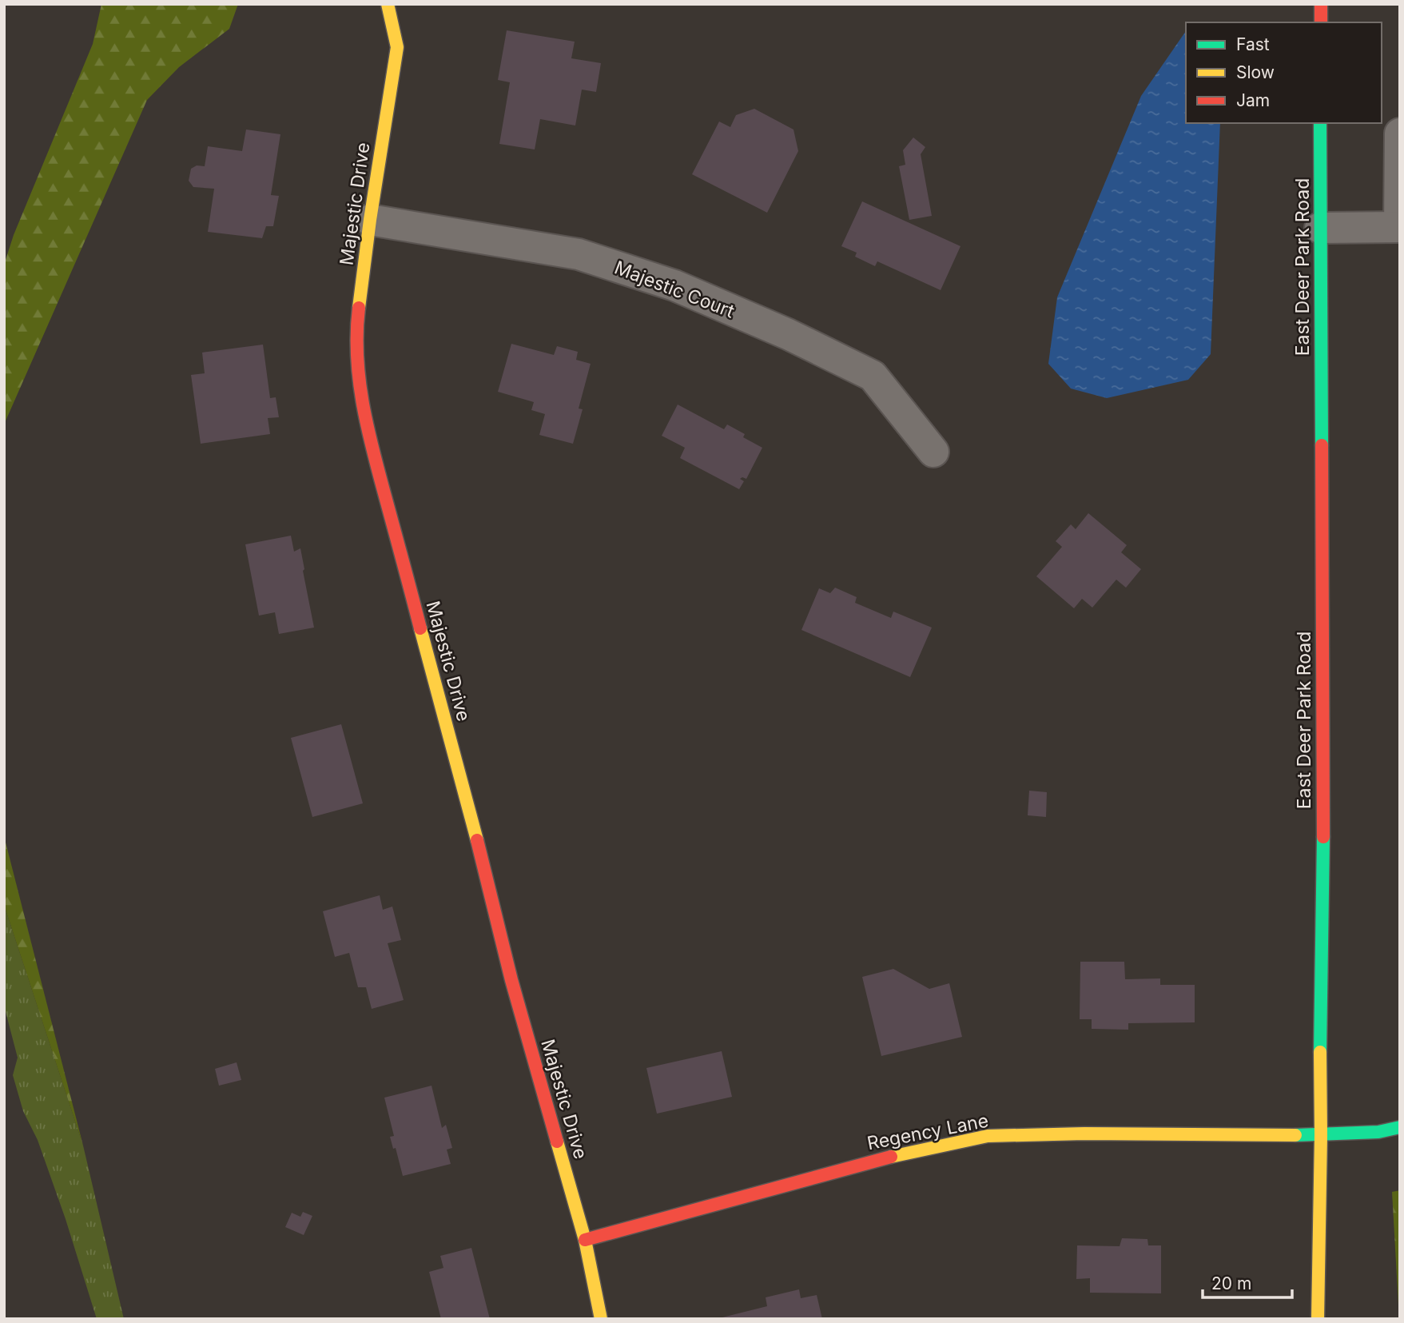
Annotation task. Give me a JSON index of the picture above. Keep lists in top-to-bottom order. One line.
{"streets":{"street":["Majestic Drive","East Deer Park Road","Majestic Court","Regency Lane"]},"crossings":[["Majestic Drive","Majestic Court"],["Majestic Drive","Regency Lane"],["East Deer Park Road","Regency Lane"]],"legend":["Fast","Slow","Jam"],"scale_bar":"20 m"}
